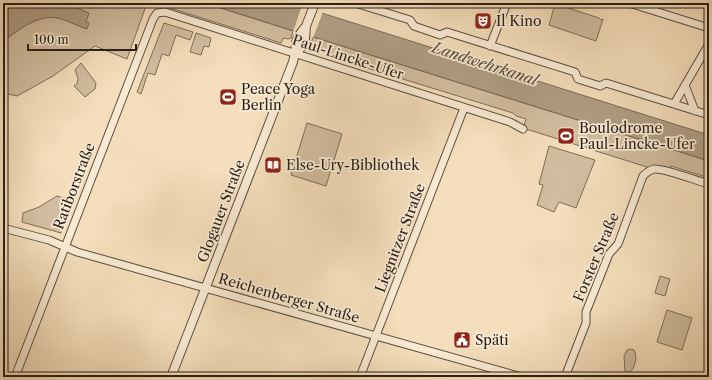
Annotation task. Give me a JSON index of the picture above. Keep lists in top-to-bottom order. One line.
{"streets":{"street":["Paul-Lincke-Ufer","Ratiborstraße","Glogauer Straße","Liegnitzer Straße","Forster Straße","Reichenberger Straße"]},"crossings":[["Paul-Lincke-Ufer","Ratiborstraße"],["Paul-Lincke-Ufer","Glogauer Straße"],["Paul-Lincke-Ufer","Liegnitzer Straße"],["Ratiborstraße","Reichenberger Straße"],["Glogauer Straße","Reichenberger Straße"],["Liegnitzer Straße","Reichenberger Straße"]],"water":["Landwehrkanal"],"places":{"theatre":["Il Kino"],"sports":["Peace Yoga Berlin","Boulodrome Paul-Lincke-Ufer"],"library":["Else-Ury-Bibliothek"],"public building":["Späti"]},"scale_bar":"100 m"}
